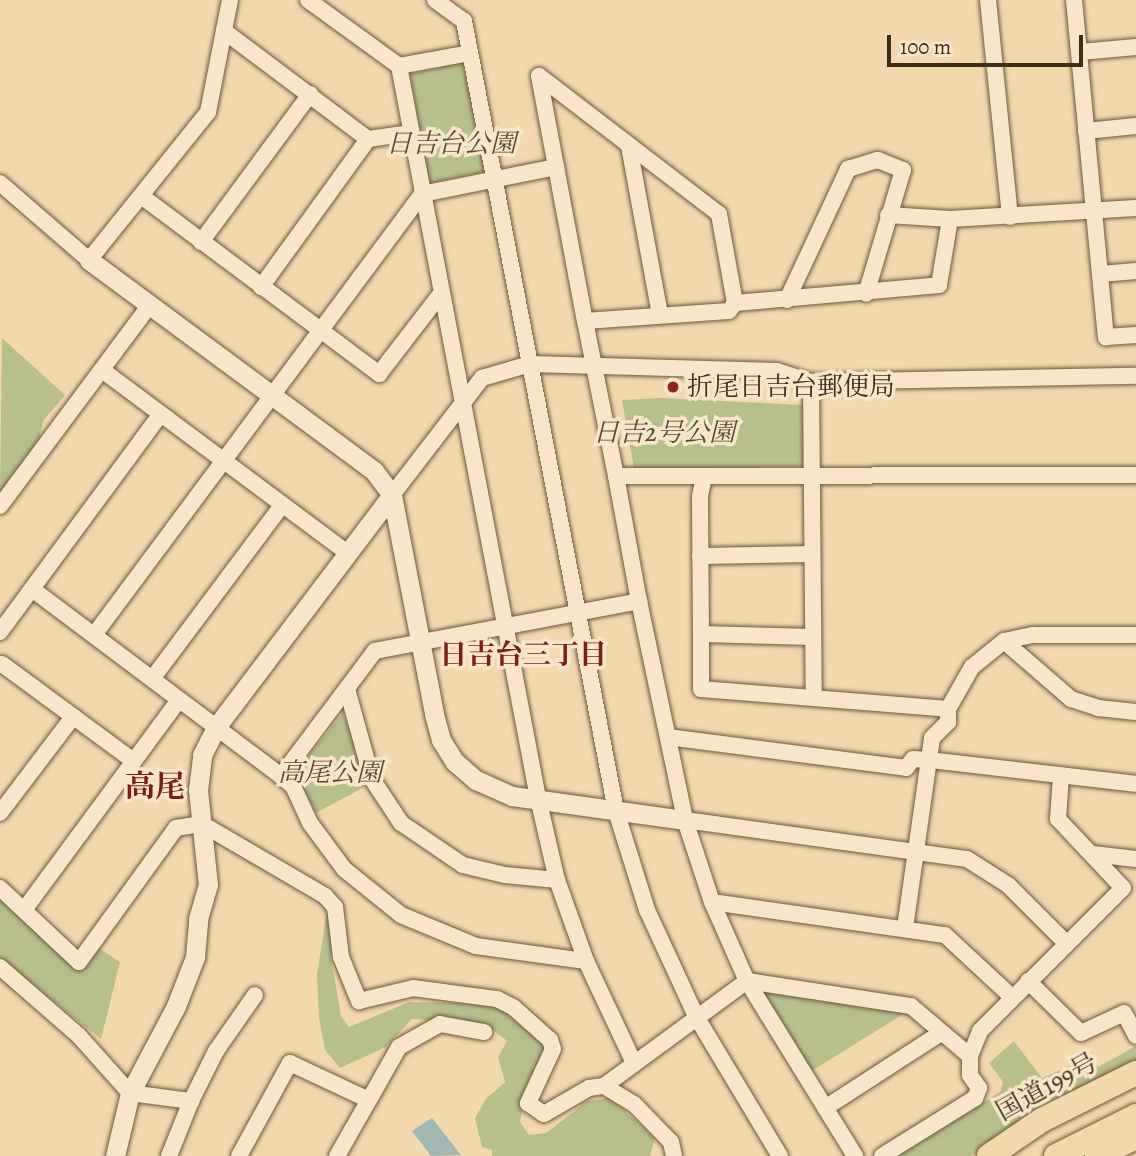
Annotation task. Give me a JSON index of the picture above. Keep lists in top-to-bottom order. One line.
{"streets":{"highway":["国道199号"]},"districts":["日吉台三丁目","高尾"],"parks":["日吉台公園","日吉2号公園","高尾公園"],"places":["折尾日吉台郵便局"],"scale_bar":"100 m"}
